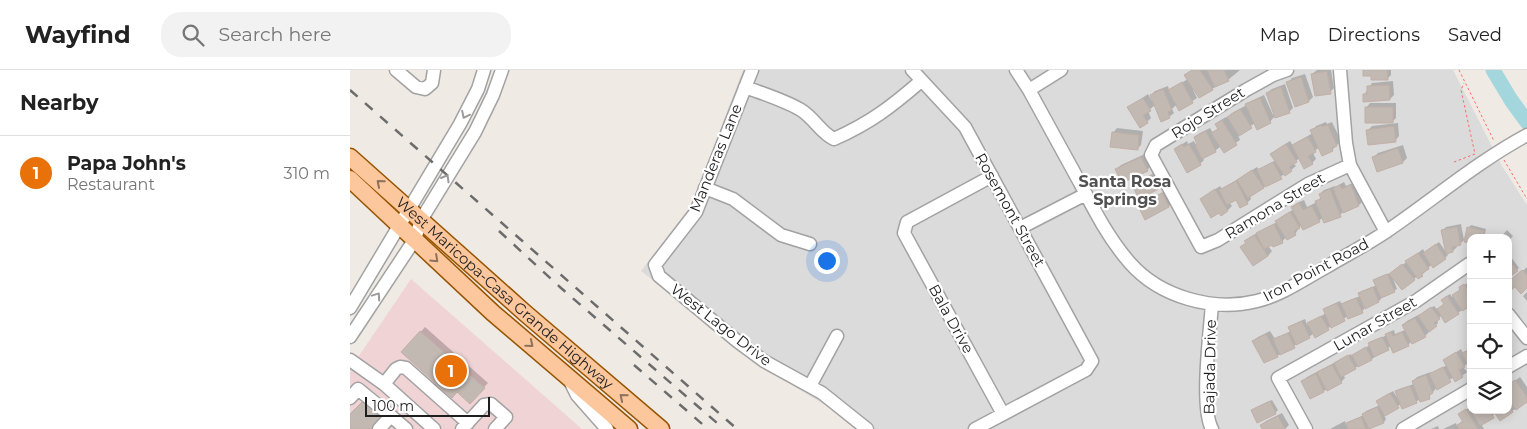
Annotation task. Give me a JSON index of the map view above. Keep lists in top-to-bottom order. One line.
{"streets":{"main road":["West Maricopa-Casa Grande Highway"],"street":["Rojo Street","Manderas Lane","Ramona Street","Rosemont Street","Iron Point Road","Bala Drive","Lunar Street","West Lago Drive","Bajada Drive"]},"crossings":[["Rojo Street","Ramona Street"],["Manderas Lane","West Lago Drive"],["Rosemont Street","Bala Drive"],["Iron Point Road","Bajada Drive"]],"districts":["Santa Rosa Springs"],"scale_bar":"100 m","page":{"header":"Wayfind","search":"Search here","nav":["Map","Directions","Saved"],"heading":"Nearby","list":[{"mark":"1","name":"Papa John's","note":"Restaurant","value":"310 m"}],"map_buttons":["+","−"],"pins":"1","scale":"100 m"}}
